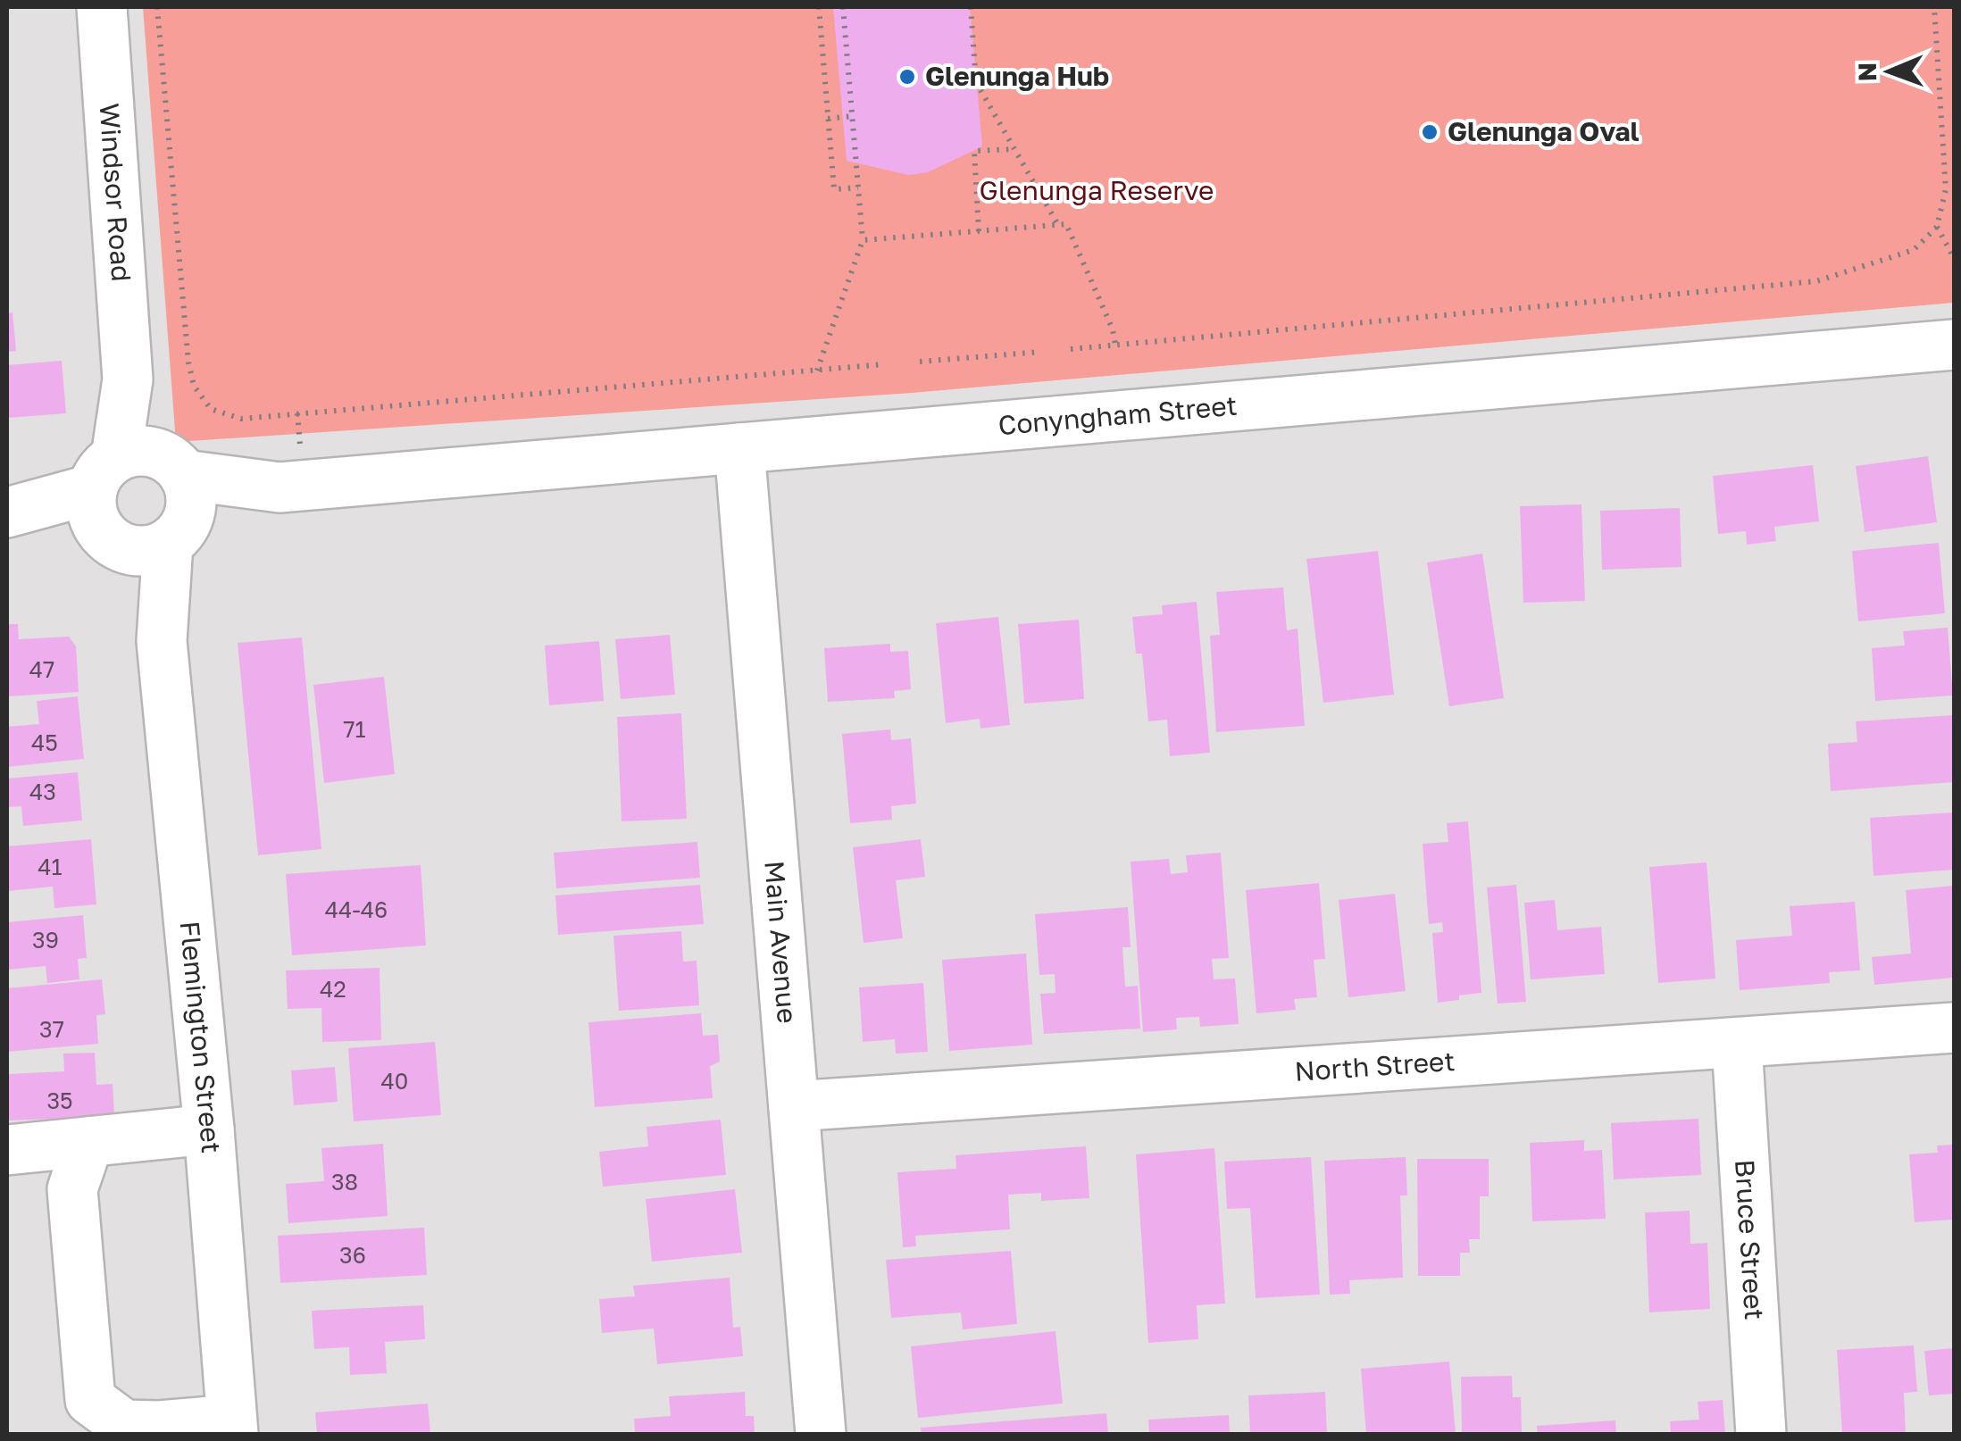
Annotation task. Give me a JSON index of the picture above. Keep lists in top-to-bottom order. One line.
{"streets":{"street":["Windsor Road","Conyngham Street","Main Avenue","Flemington Street","North Street","Bruce Street"]},"crossings":[["Windsor Road","Conyngham Street"],["Windsor Road","Flemington Street"],["Conyngham Street","Main Avenue"],["Conyngham Street","Flemington Street"],["Main Avenue","North Street"],["North Street","Bruce Street"]],"parks":["Glenunga Reserve"],"places":["Glenunga Hub","Glenunga Oval"],"house_numbers":["47","71","45","43","41","44-46","39","42","37","40","35","38","36"],"north":"left"}
